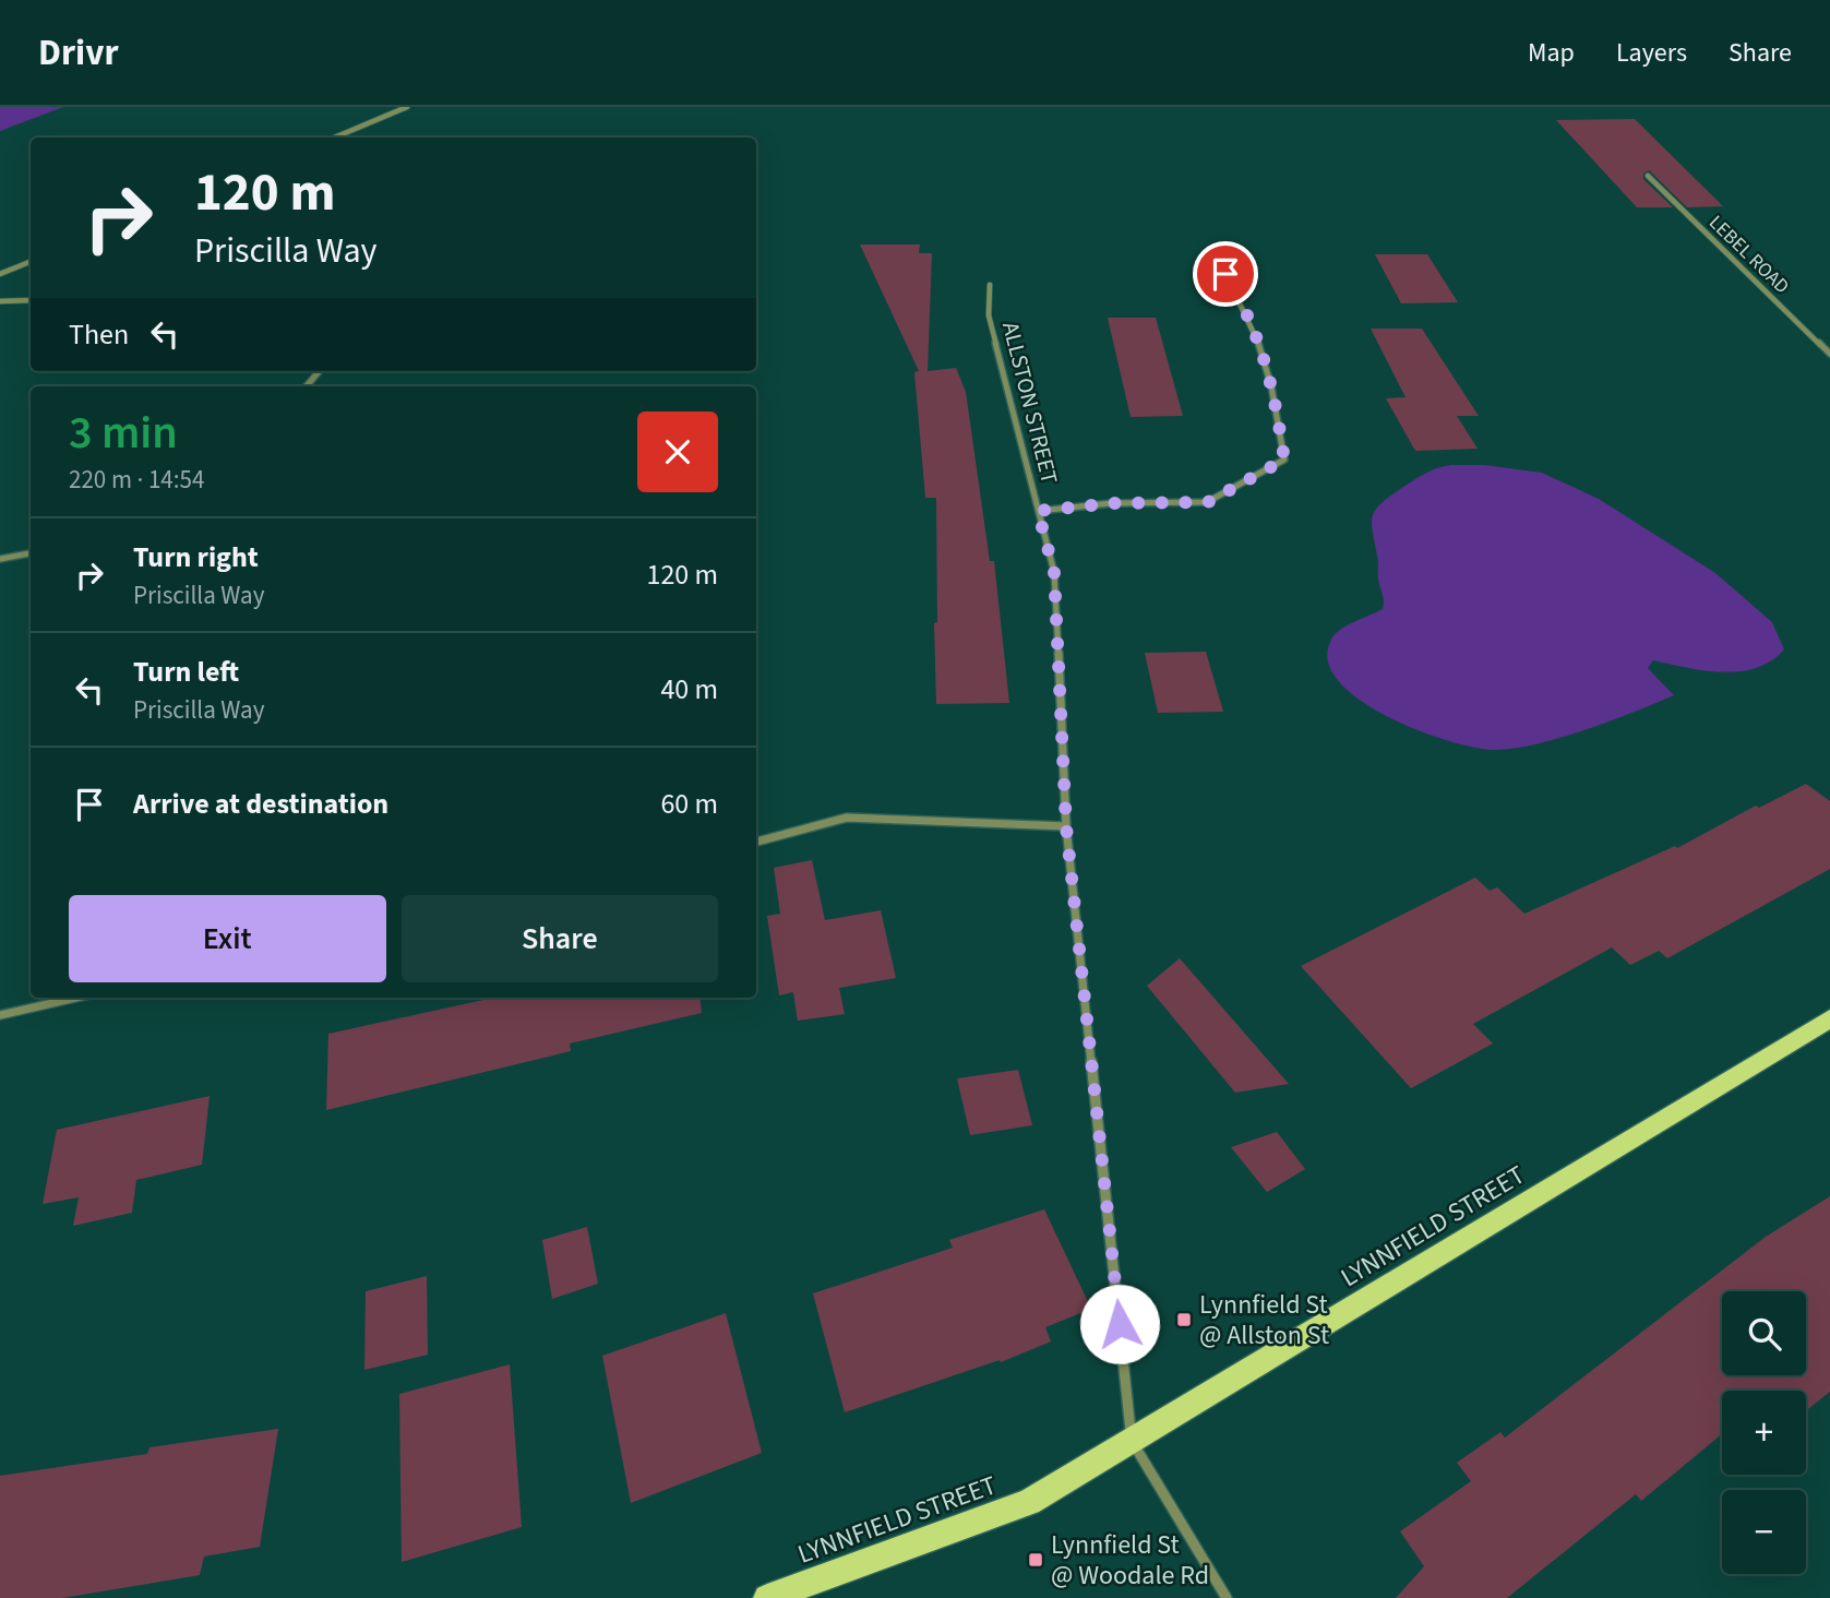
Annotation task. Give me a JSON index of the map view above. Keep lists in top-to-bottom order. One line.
{"streets":{"main road":["LYNNFIELD STREET"],"street":["LEBEL ROAD","ALLSTON STREET"]},"crossings":[["ALLSTON STREET","LYNNFIELD STREET"]],"places":{"transit":["Lynnfield St @ Allston St","Lynnfield St @ Woodale Rd"]},"page":{"header":"Drivr","nav":["Map","Layers","Share"],"turn":["120 m","Priscilla Way"],"then":"Then","heading":["3 min","220 m · 14:54"],"list":[{"name":"Turn right","note":"Priscilla Way","value":"120 m"},{"name":"Turn left","note":"Priscilla Way","value":"40 m"},{"name":"Arrive at destination","value":"60 m"}],"buttons":["Exit","Share"],"map_buttons":["+","−"]}}
